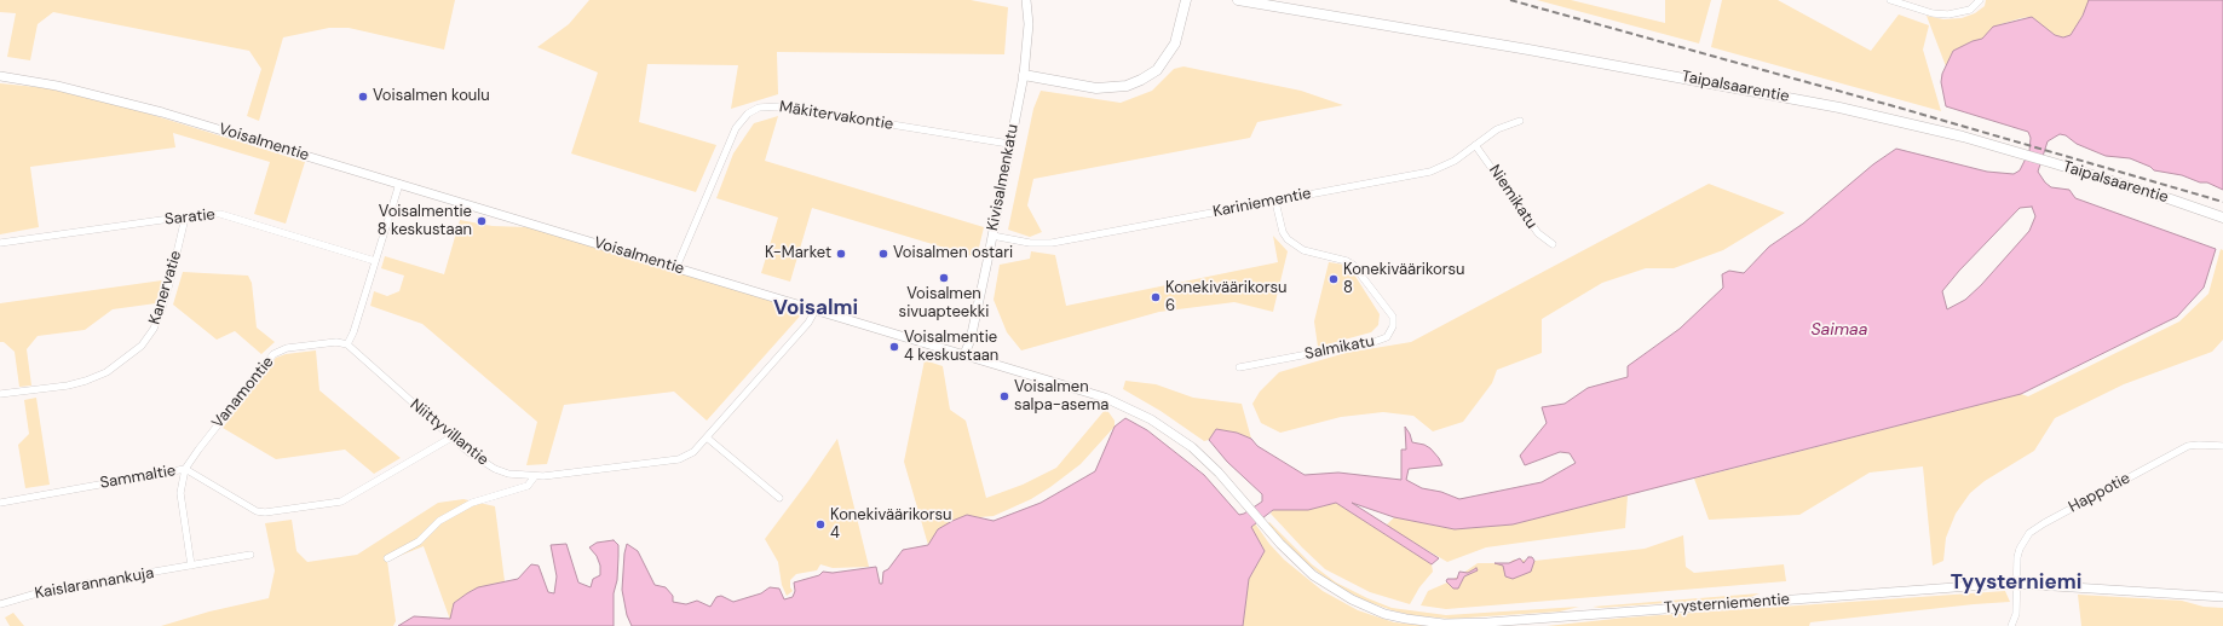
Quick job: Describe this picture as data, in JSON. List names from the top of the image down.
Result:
{
  "streets": {
    "main road": ["Taipalsaarentie"],
    "street": [
      "Mäkitervakontie",
      "Voisalmentie",
      "Kivisalmenkatu",
      "Niemikatu",
      "Kariniementie",
      "Saratie",
      "Kanervatie",
      "Salmikatu",
      "Vanamontie",
      "Niittyvillantie",
      "Sammaltie",
      "Happotie",
      "Kaislarannankuja",
      "Tyysterniementie"
    ]
  },
  "crossings": [
    ["Mäkitervakontie", "Voisalmentie"],
    ["Mäkitervakontie", "Kivisalmenkatu"],
    ["Voisalmentie", "Kivisalmenkatu"],
    ["Voisalmentie", "Niittyvillantie"],
    ["Voisalmentie", "Tyysterniementie"],
    ["Kivisalmenkatu", "Kariniementie"],
    ["Niemikatu", "Kariniementie"],
    ["Kariniementie", "Salmikatu"],
    ["Saratie", "Kanervatie"],
    ["Vanamontie", "Niittyvillantie"],
    ["Vanamontie", "Sammaltie"],
    ["Niittyvillantie", "Sammaltie"],
    ["Happotie", "Tyysterniementie"]
  ],
  "districts": ["Voisalmi", "Tyysterniemi"],
  "water": ["Saimaa"],
  "places": [
    "Voisalmen koulu",
    "Voisalmentie 8 keskustaan",
    "K-Market",
    "Voisalmen ostari",
    "Voisalmen sivuapteekki",
    "Konekiväärikorsu 8",
    "Konekiväärikorsu 6",
    "Voisalmentie 4 keskustaan",
    "Voisalmen salpa-asema",
    "Konekiväärikorsu 4"
  ]
}
